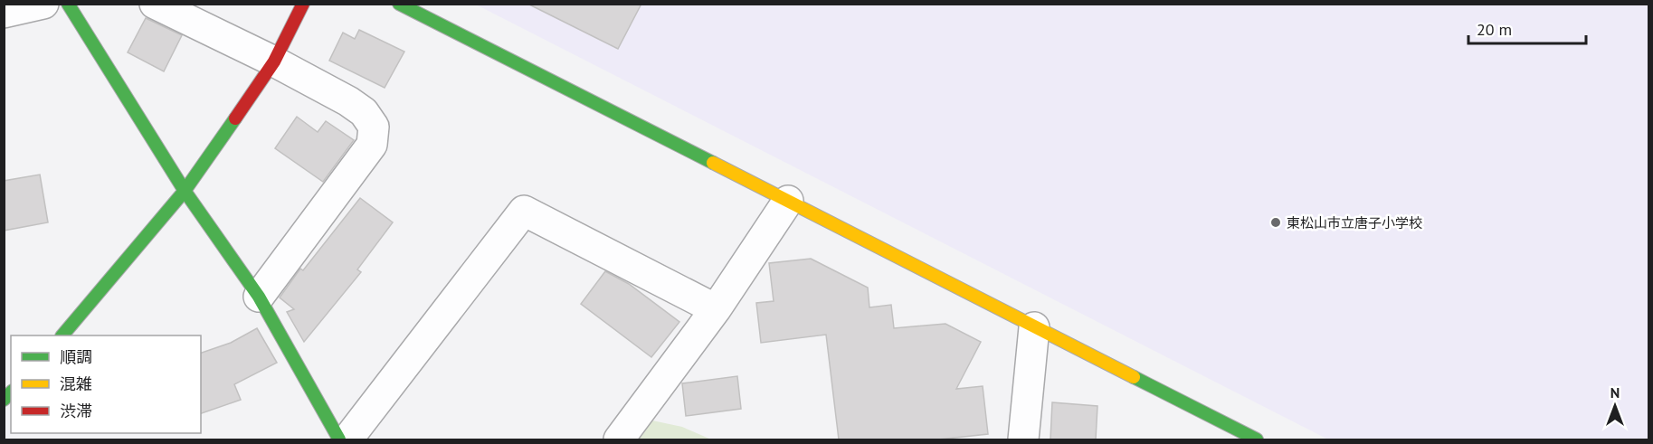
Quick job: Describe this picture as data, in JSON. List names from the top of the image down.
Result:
{
  "places": ["東松山市立唐子小学校"],
  "legend": ["順調", "混雑", "渋滞"],
  "scale_bar": "20 m",
  "north": "top"
}
